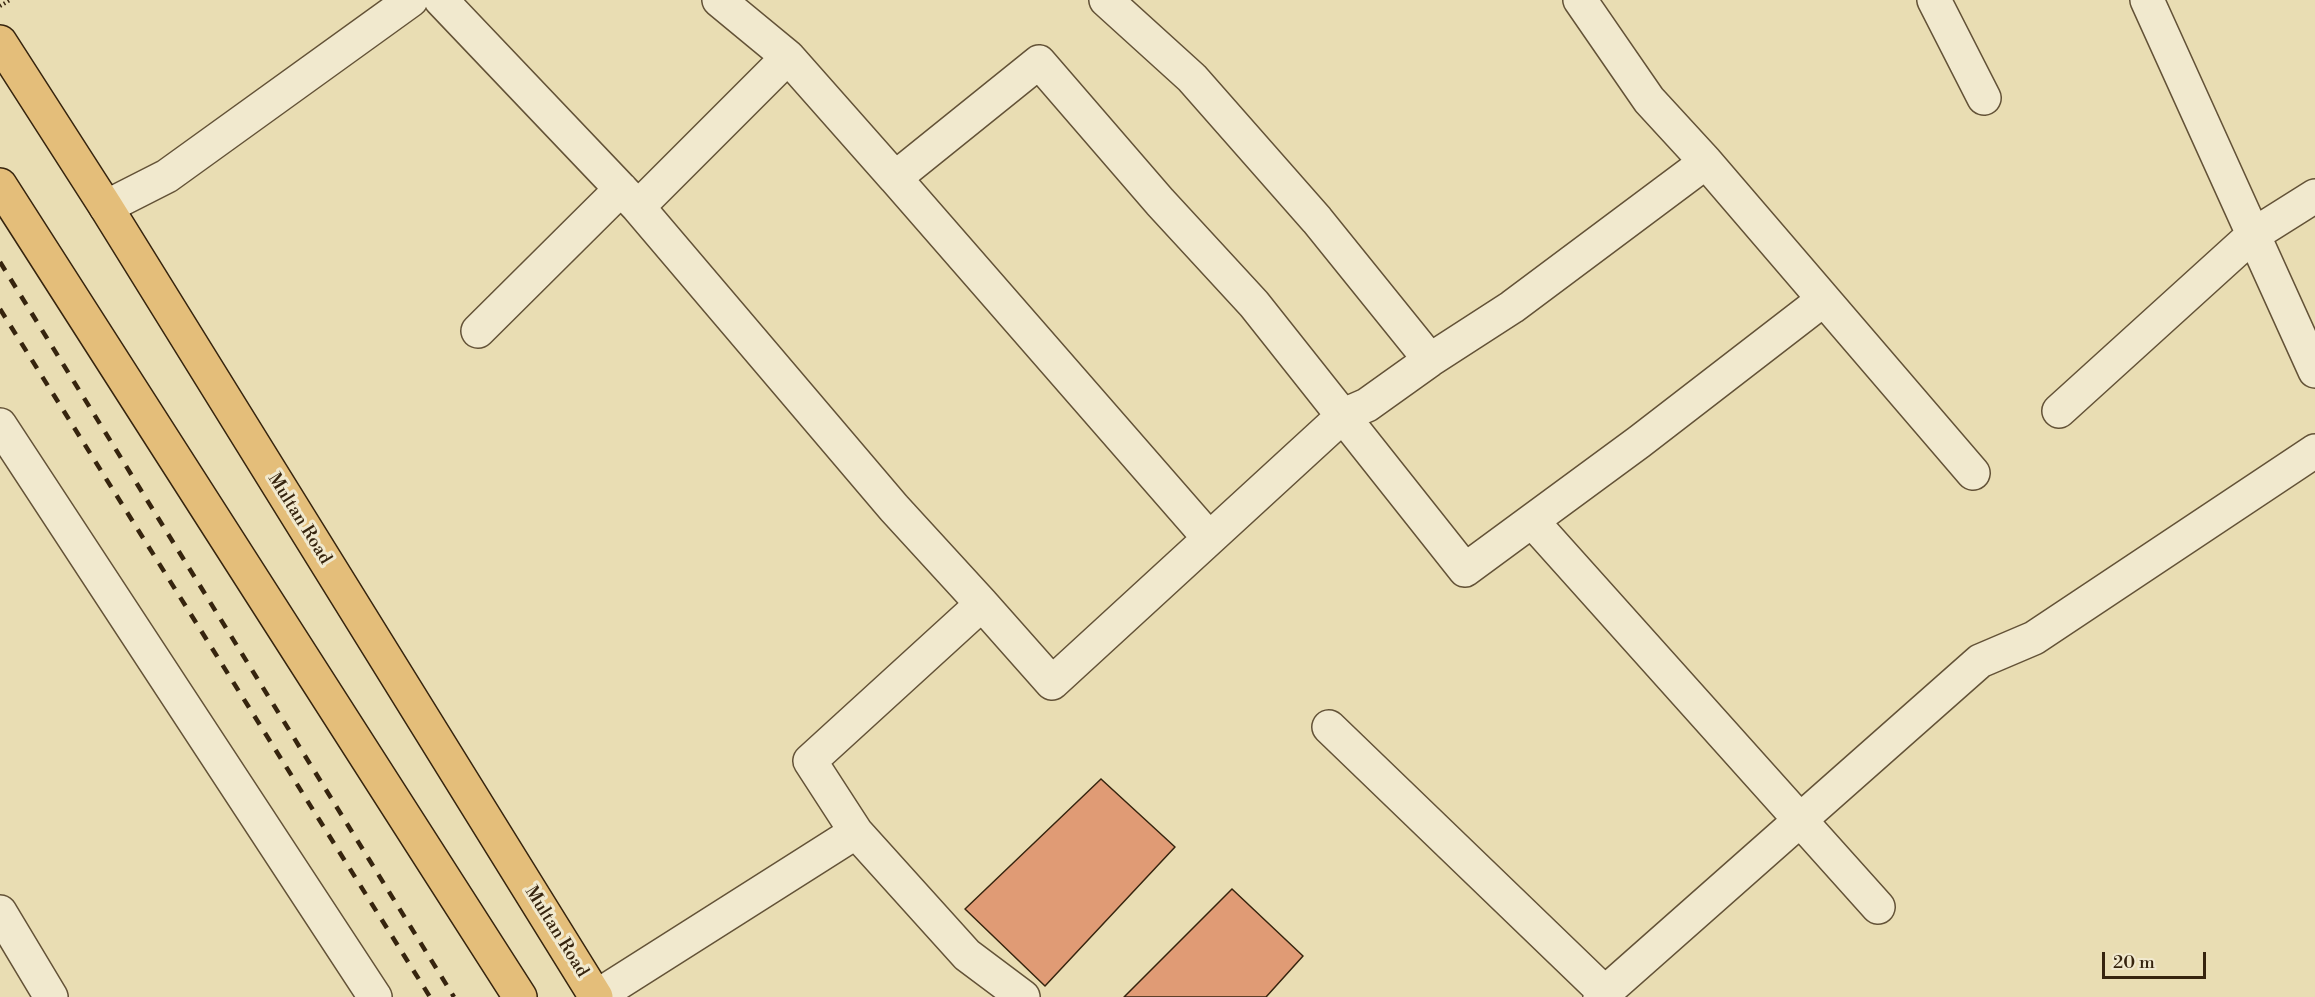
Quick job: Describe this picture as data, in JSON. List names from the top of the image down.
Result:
{
  "streets": {
    "main road": ["Multan Road"]
  },
  "scale_bar": "20 m"
}
